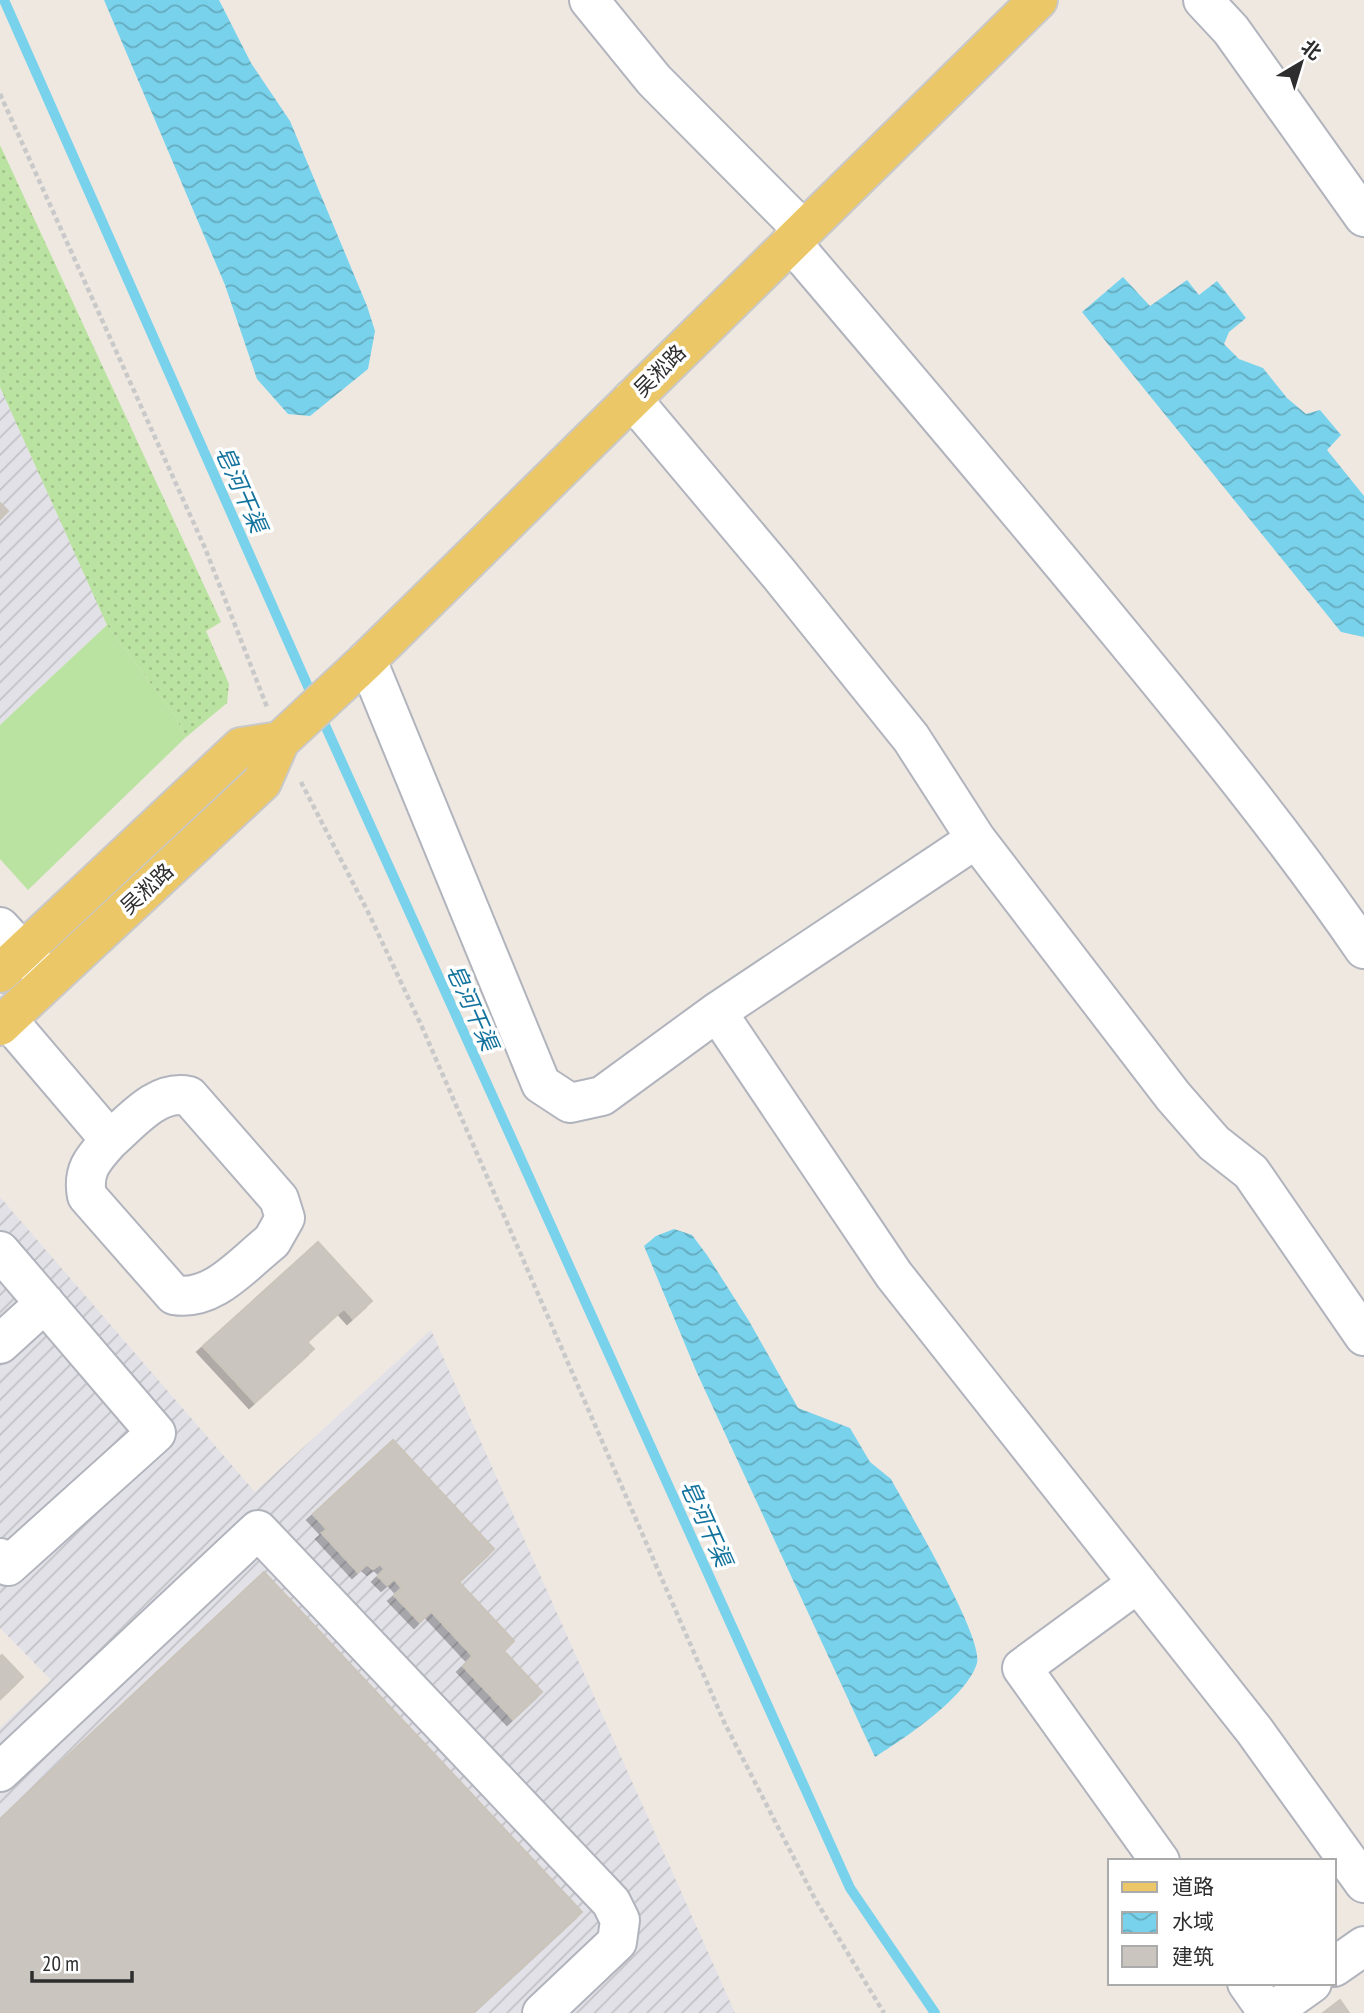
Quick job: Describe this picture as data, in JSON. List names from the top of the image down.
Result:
{
  "streets": {
    "main road": ["吴淞路"]
  },
  "water": ["皂河干渠"],
  "legend": ["道路", "水域", "建筑"],
  "scale_bar": "20 m",
  "north": "top right"
}
